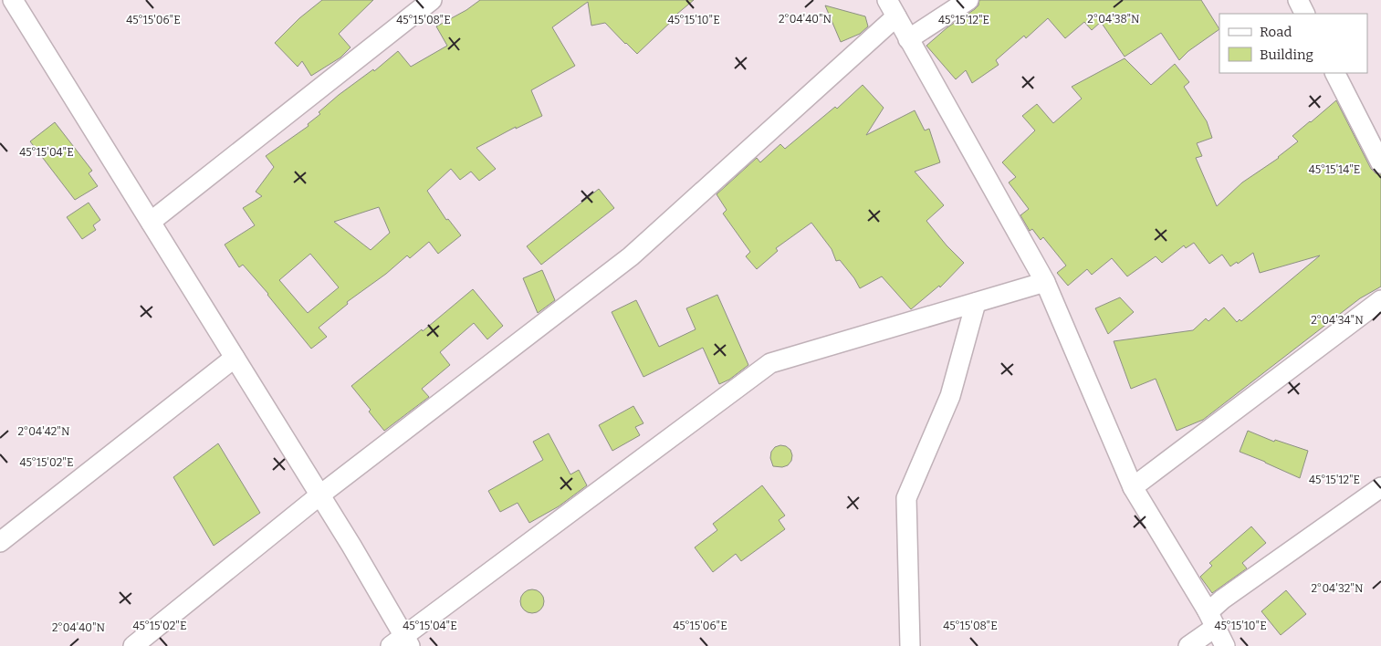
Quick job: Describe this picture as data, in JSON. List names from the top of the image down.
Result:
{
  "legend": ["Road", "Building"],
  "coordinates": [
    "2°04'40\"N",
    "2°04'38\"N",
    "45°15'06\"E",
    "45°15'08\"E",
    "45°15'10\"E",
    "45°15'12\"E",
    "45°15'04\"E",
    "45°15'14\"E",
    "2°04'34\"N",
    "2°04'42\"N",
    "45°15'02\"E",
    "2°04'32\"N"
  ]
}
